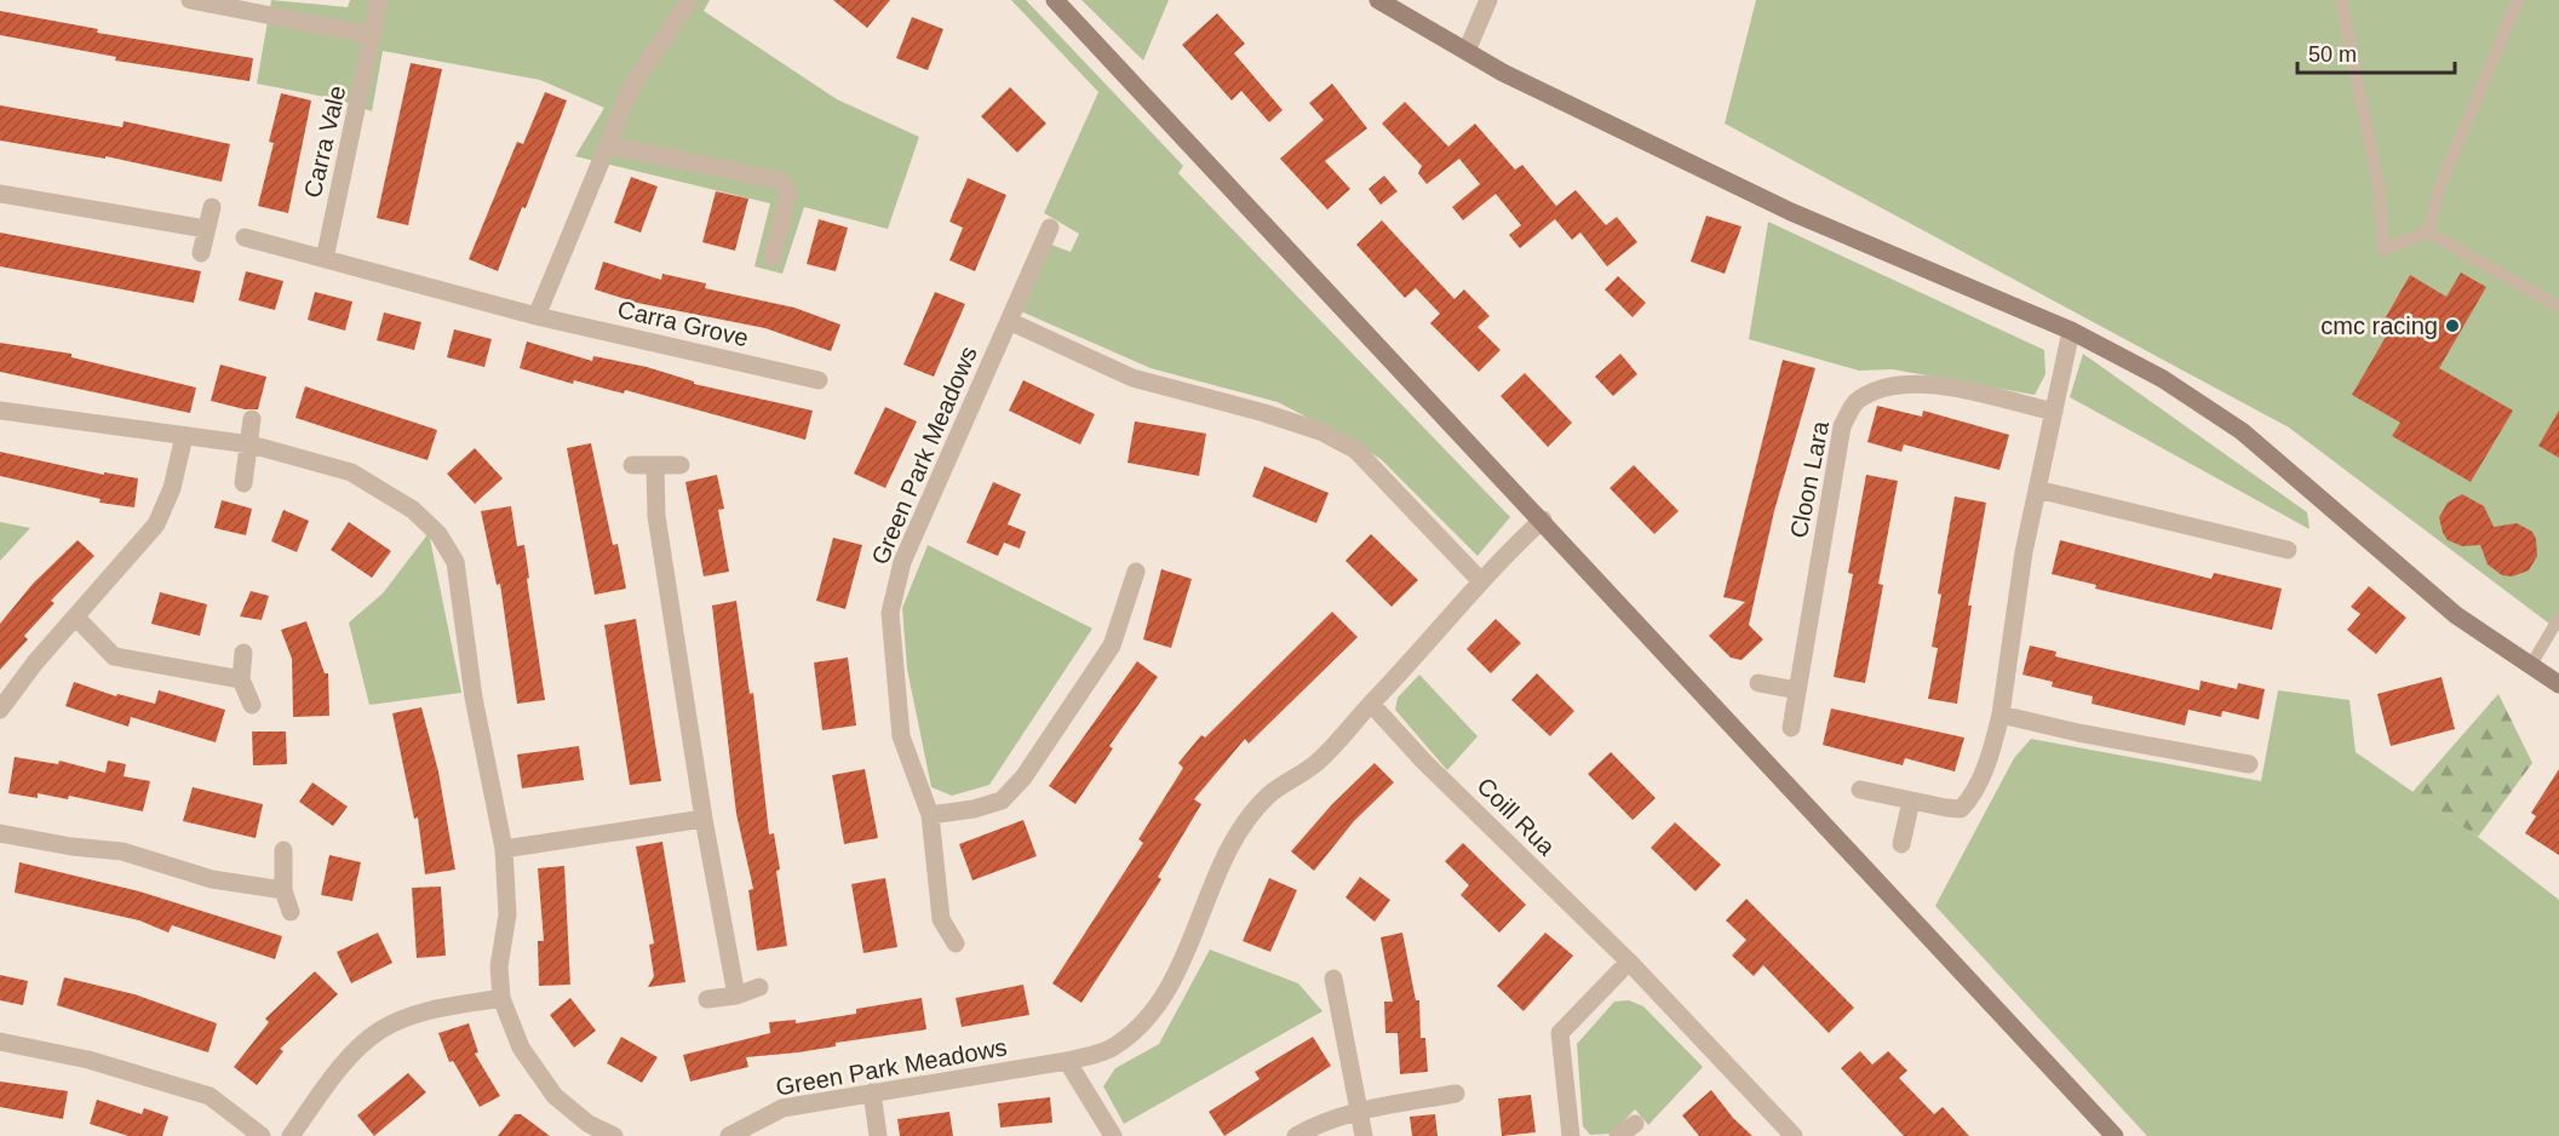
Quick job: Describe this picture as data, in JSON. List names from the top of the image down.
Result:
{
  "streets": {
    "street": [
      "Carra Vale",
      "Carra Grove",
      "Green Park Meadows",
      "Cloon Lara",
      "Coill Rua"
    ]
  },
  "crossings": [
    ["Green Park Meadows", "Coill Rua"]
  ],
  "places": ["cmc racing"],
  "scale_bar": "50 m"
}
